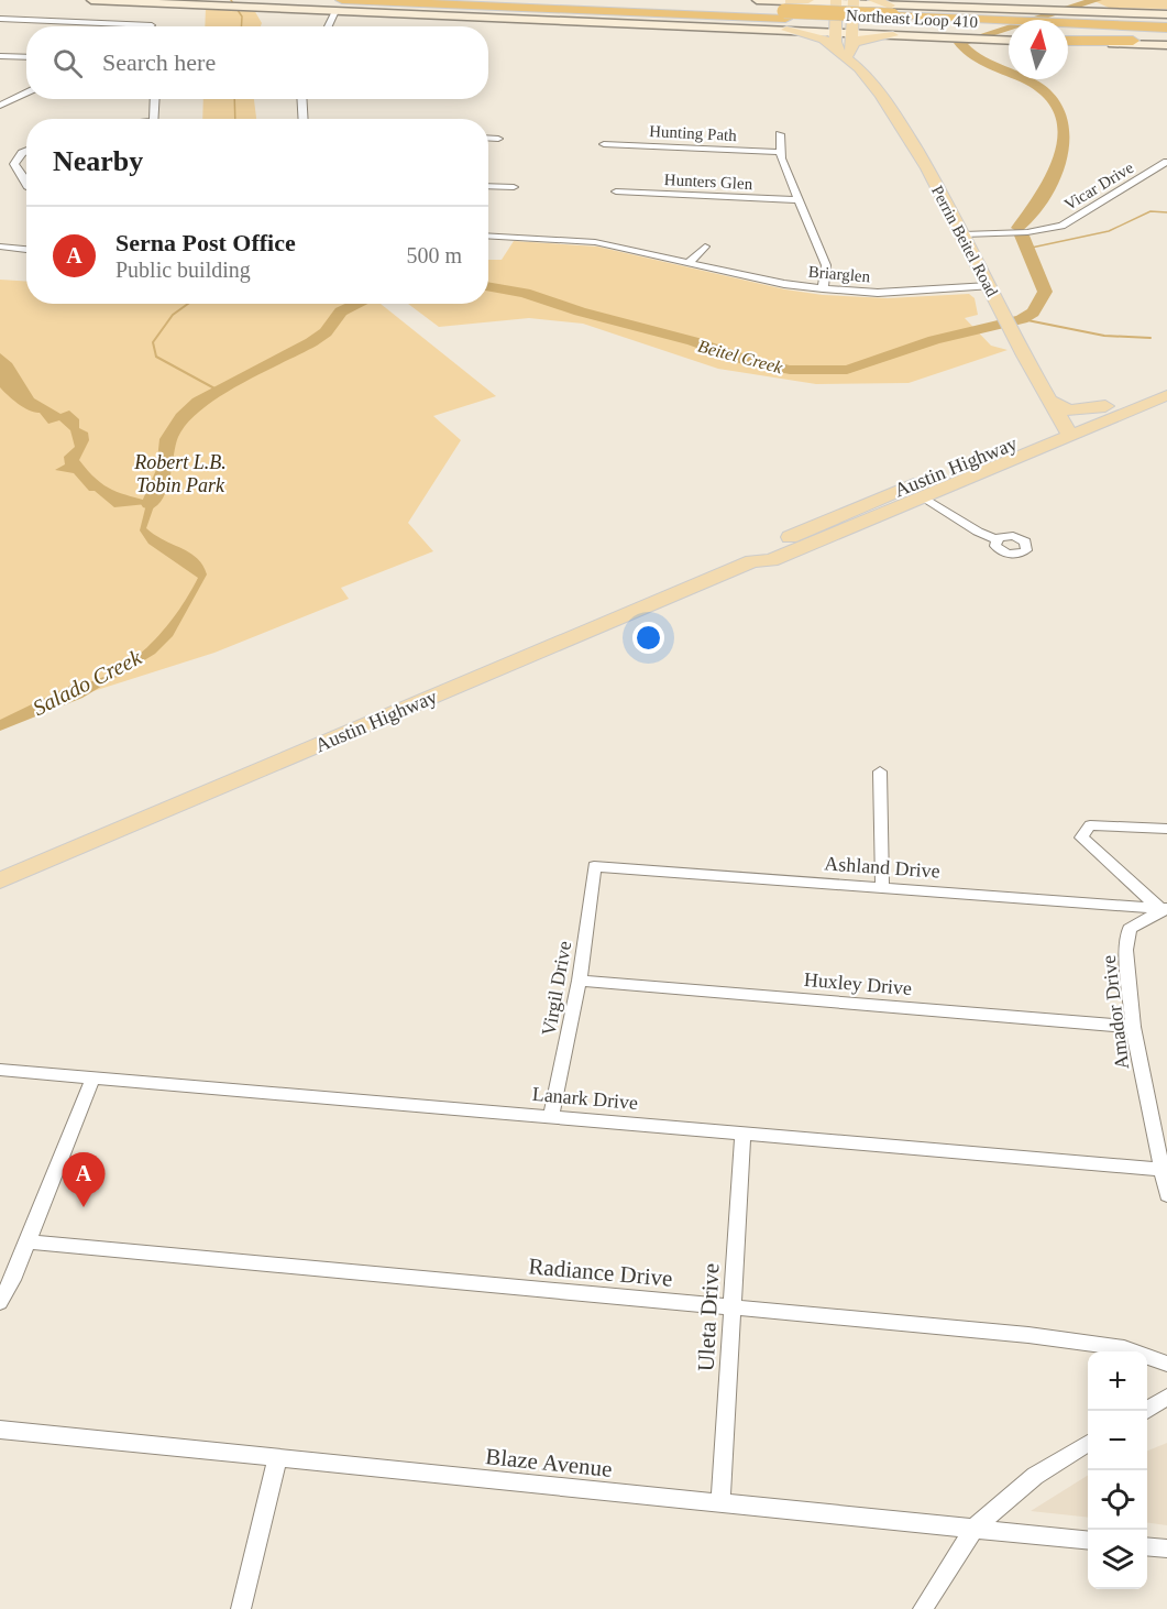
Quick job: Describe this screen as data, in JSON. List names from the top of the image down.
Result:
{
  "streets": {
    "main road": ["Northeast Loop 410", "Perrin Beitel Road", "Austin Highway"],
    "street": [
      "Hunting Path",
      "Hunters Glen",
      "Vicar Drive",
      "Briarglen",
      "Ashland Drive",
      "Huxley Drive",
      "Virgil Drive",
      "Amador Drive",
      "Lanark Drive",
      "Radiance Drive",
      "Uleta Drive",
      "Blaze Avenue"
    ]
  },
  "crossings": [
    ["Northeast Loop 410", "Perrin Beitel Road"],
    ["Vicar Drive", "Perrin Beitel Road"],
    ["Perrin Beitel Road", "Briarglen"],
    ["Perrin Beitel Road", "Austin Highway"],
    ["Ashland Drive", "Virgil Drive"],
    ["Ashland Drive", "Amador Drive"],
    ["Huxley Drive", "Virgil Drive"],
    ["Huxley Drive", "Amador Drive"],
    ["Virgil Drive", "Lanark Drive"],
    ["Amador Drive", "Lanark Drive"],
    ["Lanark Drive", "Uleta Drive"],
    ["Radiance Drive", "Uleta Drive"],
    ["Uleta Drive", "Blaze Avenue"]
  ],
  "water": ["Beitel Creek", "Salado Creek"],
  "parks": ["Robert L.B. Tobin Park"],
  "north": "top",
  "page": {
    "search": "Search here",
    "heading": "Nearby",
    "list": [
      {
        "mark": "A",
        "name": "Serna Post Office",
        "note": "Public building",
        "value": "500 m"
      }
    ],
    "pins": "A",
    "map_buttons": ["+", "−"]
  }
}
